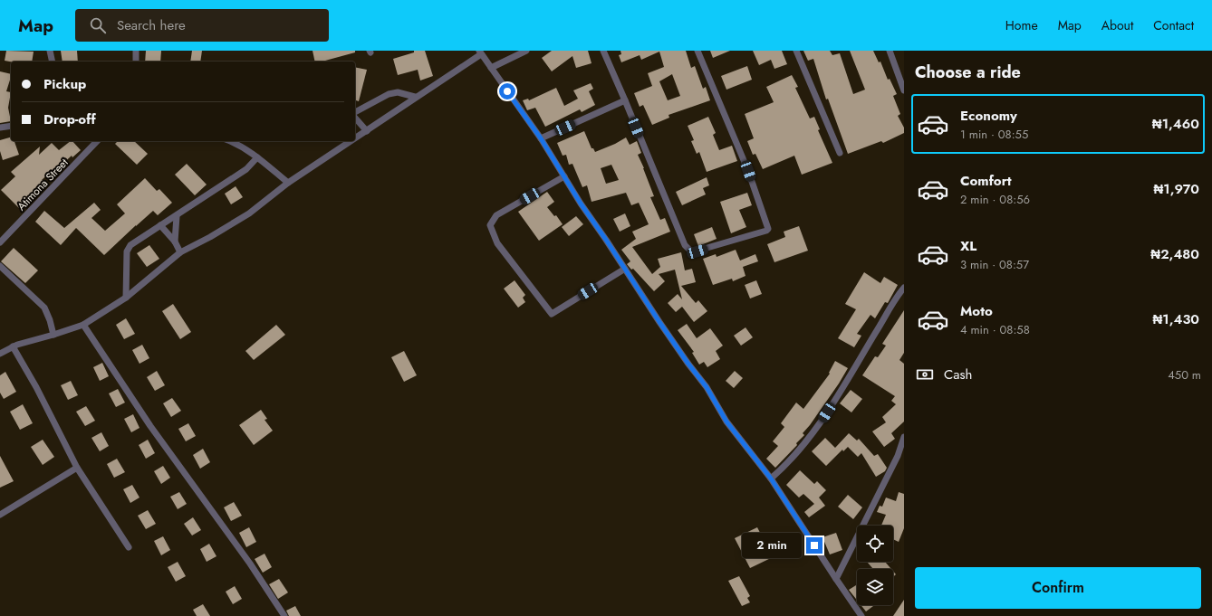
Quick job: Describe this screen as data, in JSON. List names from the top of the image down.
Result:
{
  "streets": {
    "street": ["Atimona Street"]
  },
  "page": {
    "header": "Map",
    "search": "Search here",
    "nav": [
      "Home",
      "Map",
      "About",
      "Contact"
    ],
    "heading": "Choose a ride",
    "banner": ["Pickup", "Drop-off"],
    "list": [
      {
        "name": "Economy",
        "note": "1 min · 08:55",
        "value": "₦1,460"
      },
      {
        "name": "Comfort",
        "note": "2 min · 08:56",
        "value": "₦1,970"
      },
      {
        "name": "XL",
        "note": "3 min · 08:57",
        "value": "₦2,480"
      },
      {
        "name": "Moto",
        "note": "4 min · 08:58",
        "value": "₦1,430"
      }
    ],
    "pay": ["Cash", "450 m"],
    "bubble": "2 min",
    "buttons": "Confirm"
  }
}
